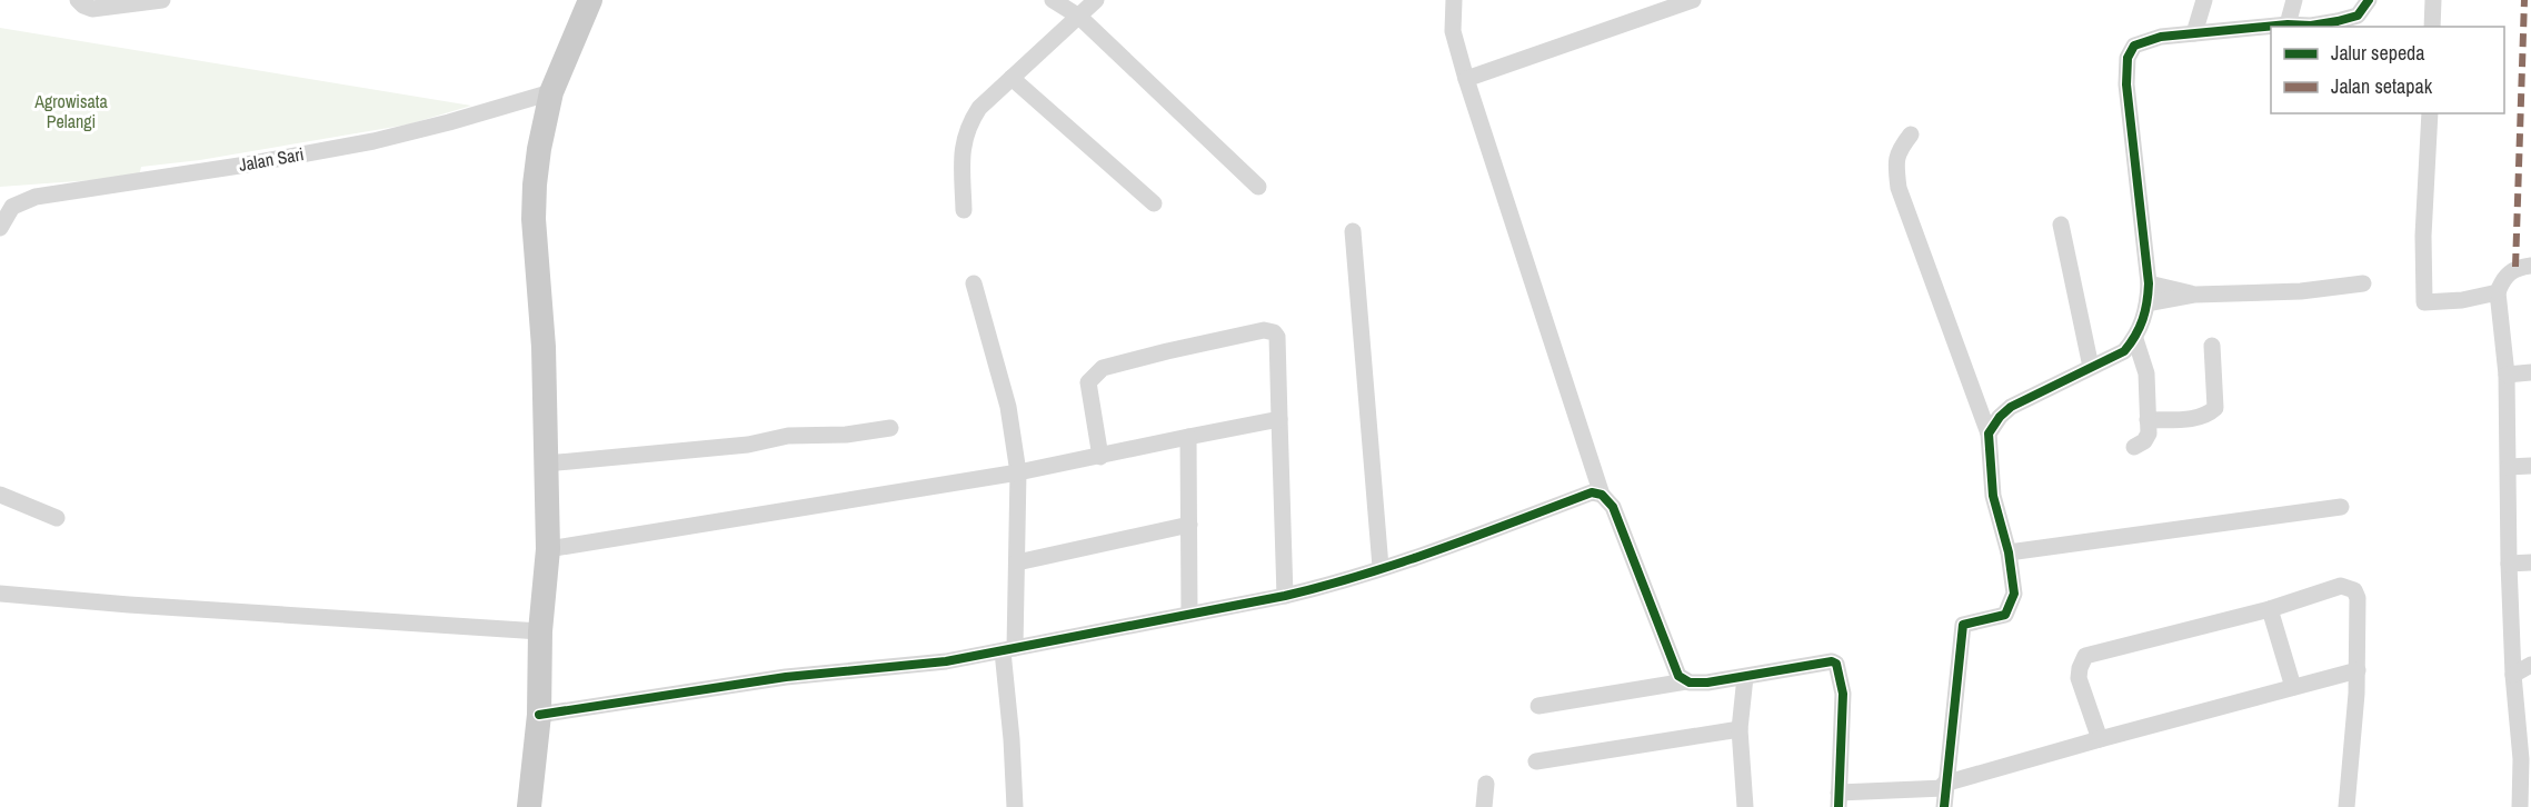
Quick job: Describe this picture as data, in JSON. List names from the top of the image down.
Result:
{
  "streets": {
    "street": ["Jalan Sari"]
  },
  "parks": ["Agrowisata Pelangi"],
  "legend": ["Jalur sepeda", "Jalan setapak"]
}
